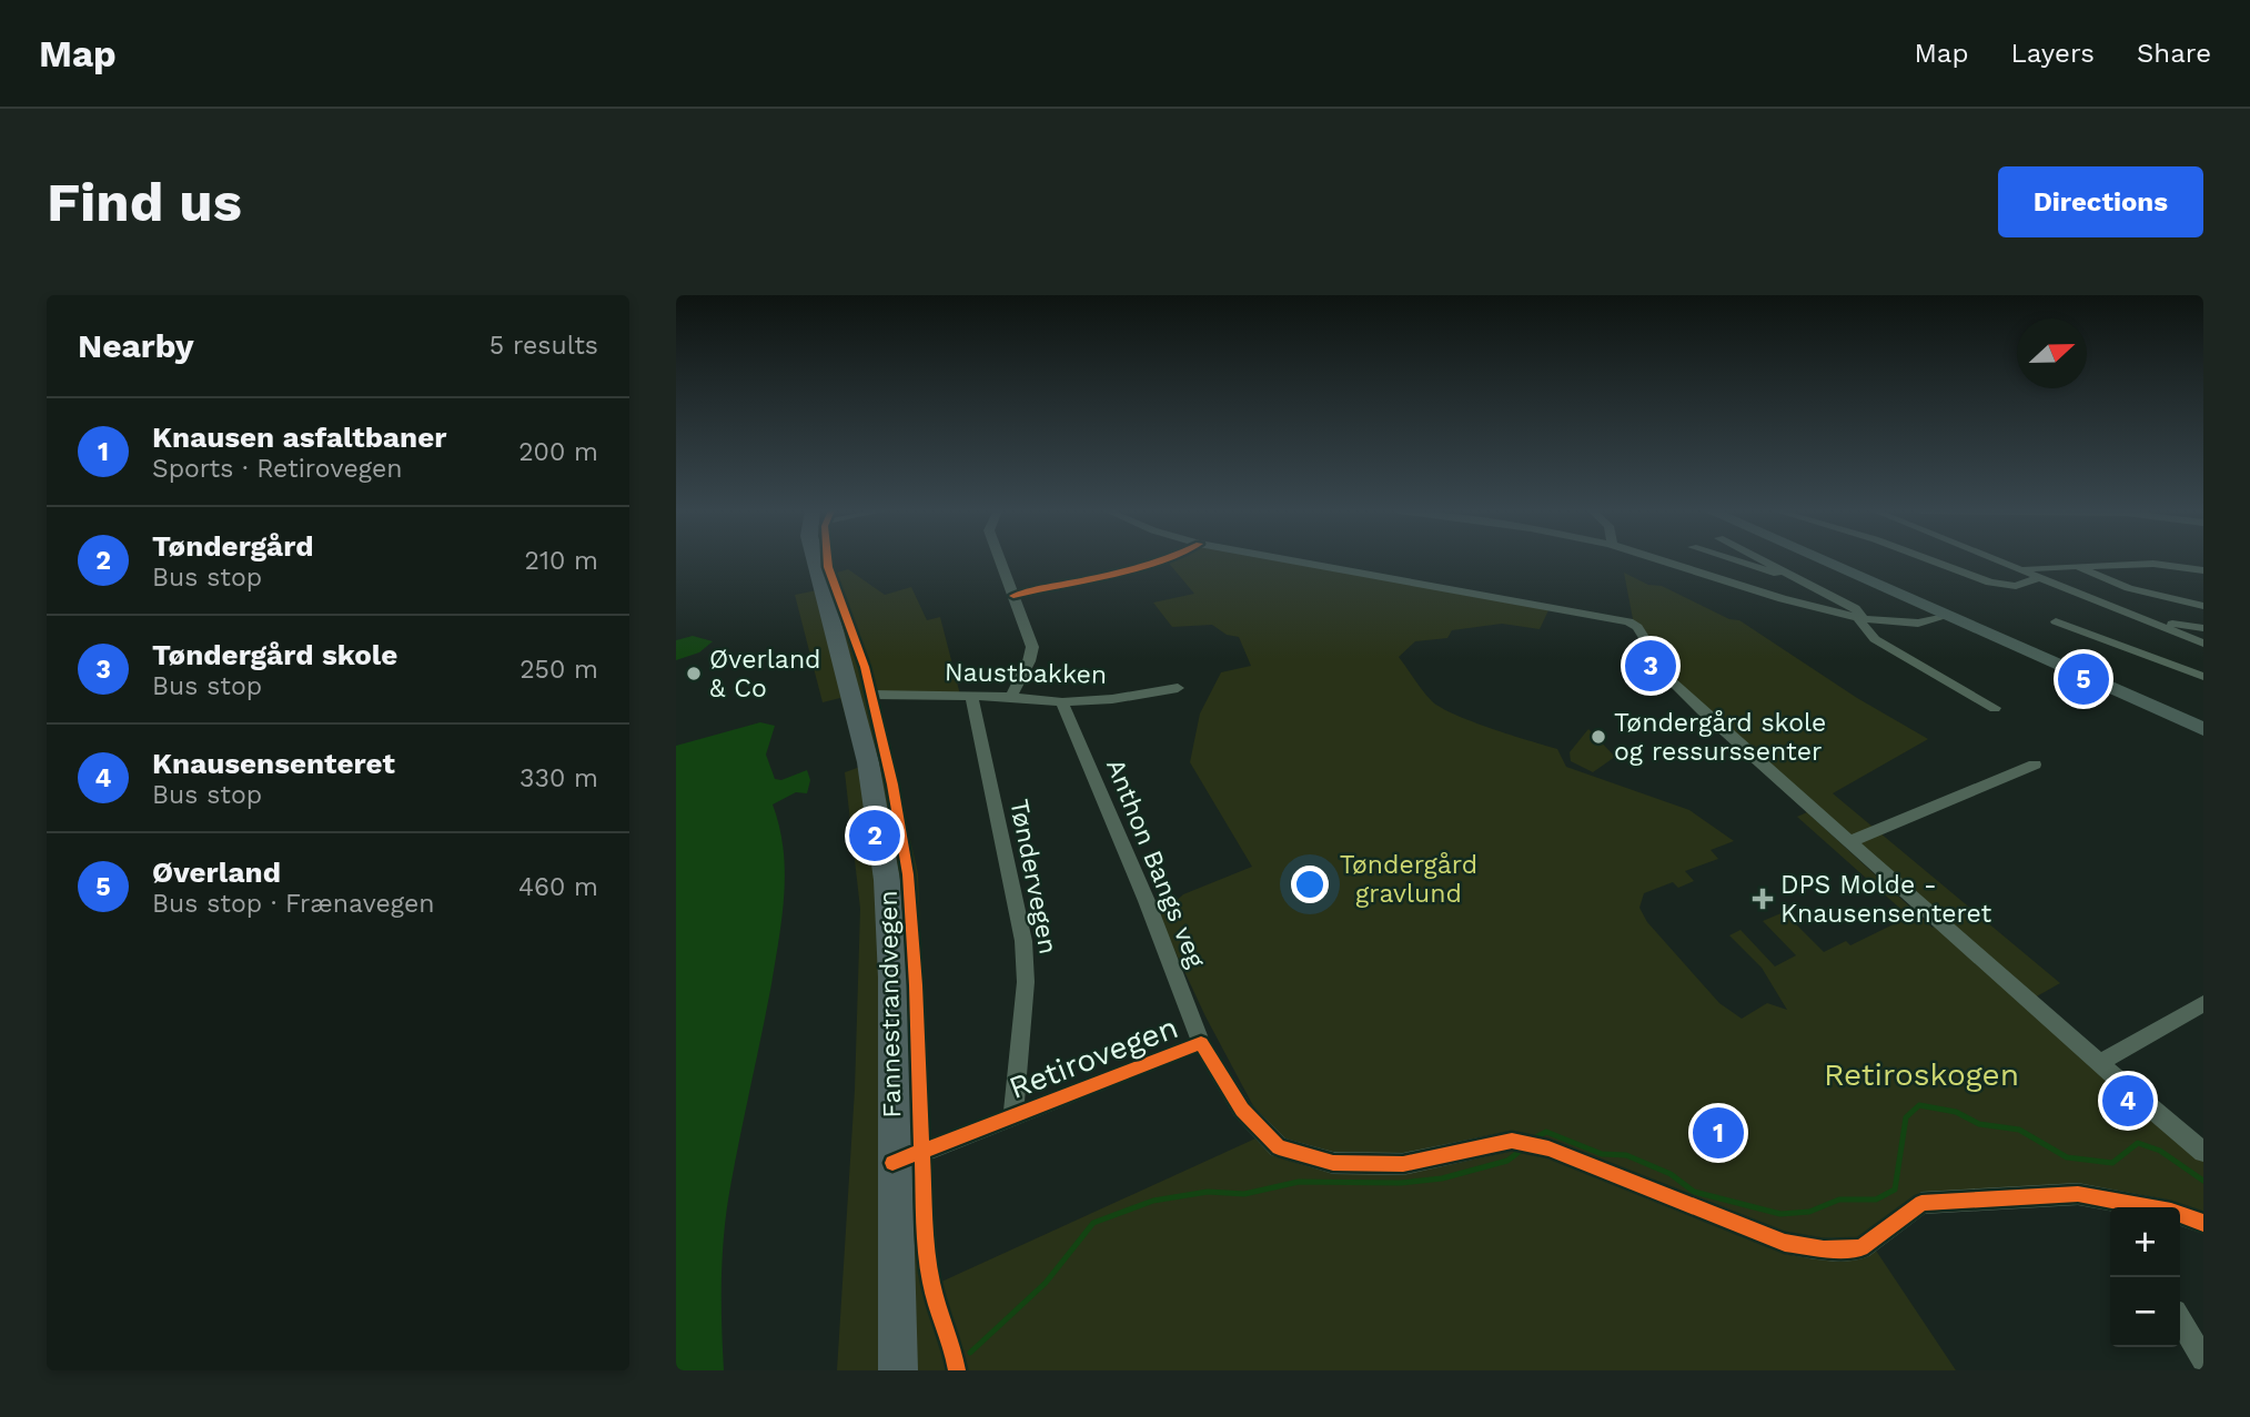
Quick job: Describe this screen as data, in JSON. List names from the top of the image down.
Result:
{
  "streets": {
    "highway": ["Fannestrandvegen"],
    "street": [
      "Naustbakken",
      "Anthon Bangs veg",
      "Tøndervegen",
      "Retirovegen"
    ]
  },
  "crossings": [
    ["Naustbakken", "Anthon Bangs veg"],
    ["Naustbakken", "Tøndervegen"],
    ["Anthon Bangs veg", "Retirovegen"],
    ["Tøndervegen", "Retirovegen"],
    ["Fannestrandvegen", "Retirovegen"]
  ],
  "parks": ["Tøndergård gravlund", "Retiroskogen"],
  "places": {
    "other": ["Øverland & Co", "Tøndergård skole og ressurssenter"],
    "health": ["DPS Molde - Knausensenteret"]
  },
  "north": "right",
  "page": {
    "header": "Map",
    "nav": ["Map", "Layers", "Share"],
    "buttons": "Directions",
    "title": "Find us",
    "heading": ["Nearby", "5 results"],
    "list": [
      {
        "mark": "1",
        "name": "Knausen asfaltbaner",
        "note": "Sports · Retirovegen",
        "value": "200 m"
      },
      {
        "mark": "2",
        "name": "Tøndergård",
        "note": "Bus stop",
        "value": "210 m"
      },
      {
        "mark": "3",
        "name": "Tøndergård skole",
        "note": "Bus stop",
        "value": "250 m"
      },
      {
        "mark": "4",
        "name": "Knausensenteret",
        "note": "Bus stop",
        "value": "330 m"
      },
      {
        "mark": "5",
        "name": "Øverland",
        "note": "Bus stop · Frænavegen",
        "value": "460 m"
      }
    ],
    "pins": [
      "3",
      "5",
      "2",
      "4",
      "1"
    ],
    "map_buttons": ["+", "−"]
  }
}
